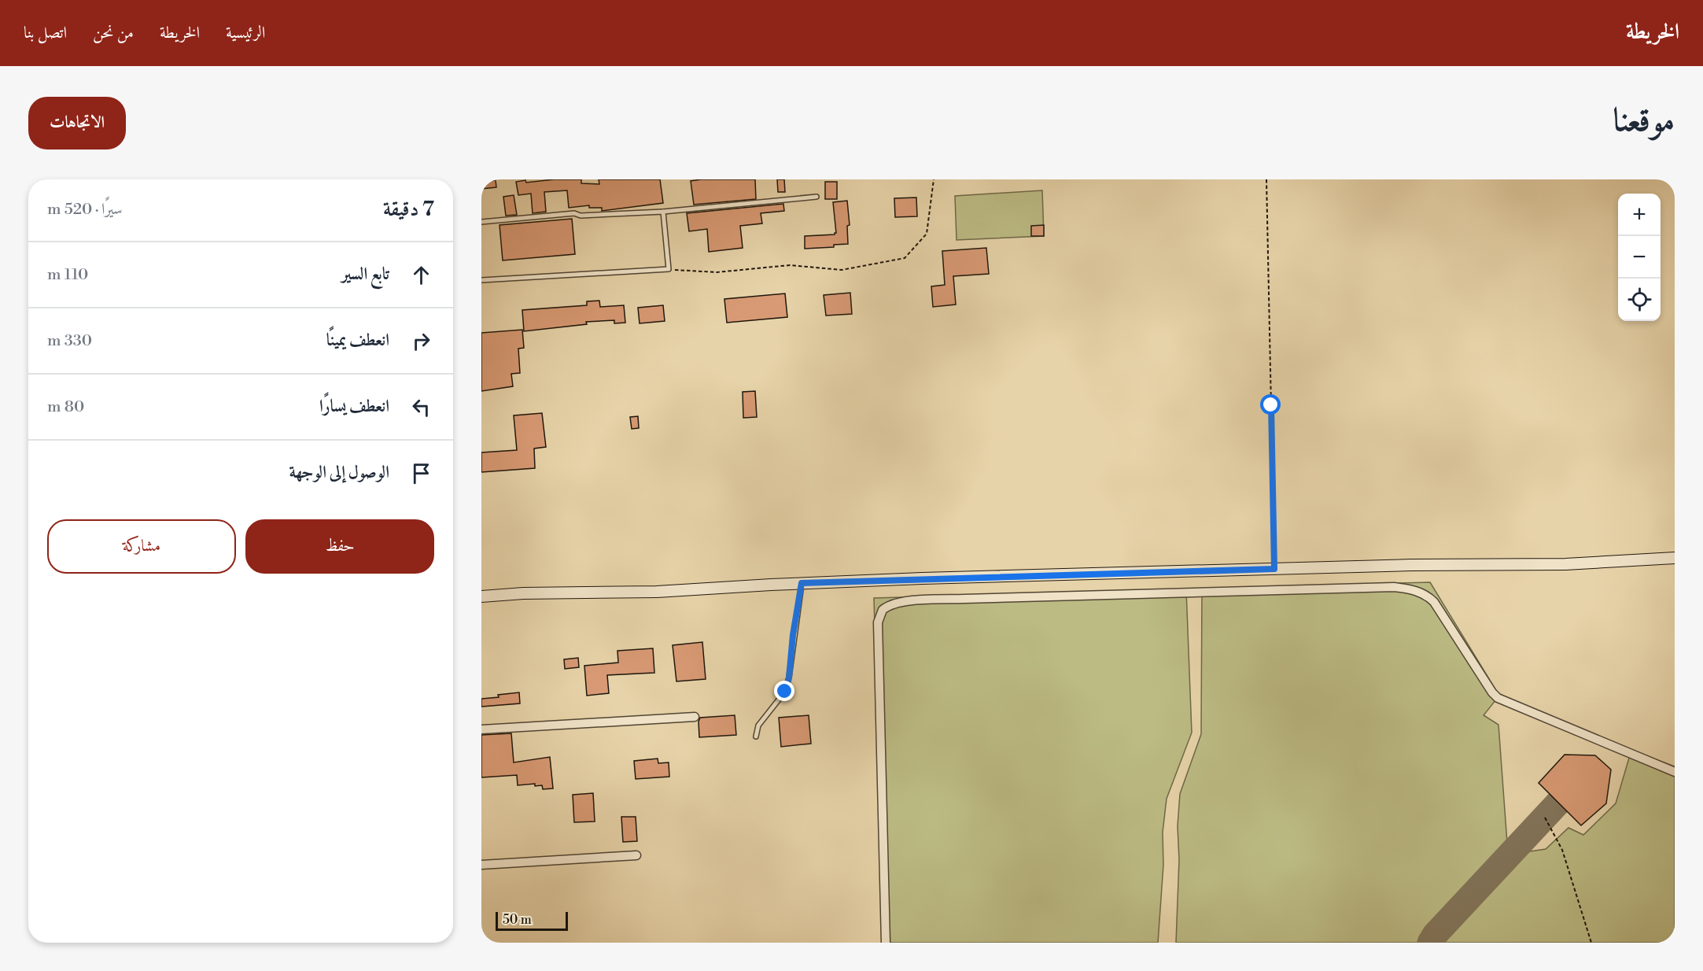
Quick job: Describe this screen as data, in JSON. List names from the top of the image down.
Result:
{
  "scale_bar": "50 m",
  "page": {
    "header": "الخريطة",
    "nav": [
      "الرئيسية",
      "الخريطة",
      "من نحن",
      "اتصل بنا"
    ],
    "title": "موقعنا",
    "buttons": [
      "الاتجاهات",
      ["حفظ", "مشاركة"]
    ],
    "heading": ["7 دقيقة", "سيرًا · 520 m"],
    "map_buttons": ["+", "−"],
    "list": [
      ["تابع السير", "110 m"],
      ["انعطف يمينًا", "330 m"],
      ["انعطف يسارًا", "80 m"],
      "الوصول إلى الوجهة"
    ],
    "scale": "50 m"
  }
}
